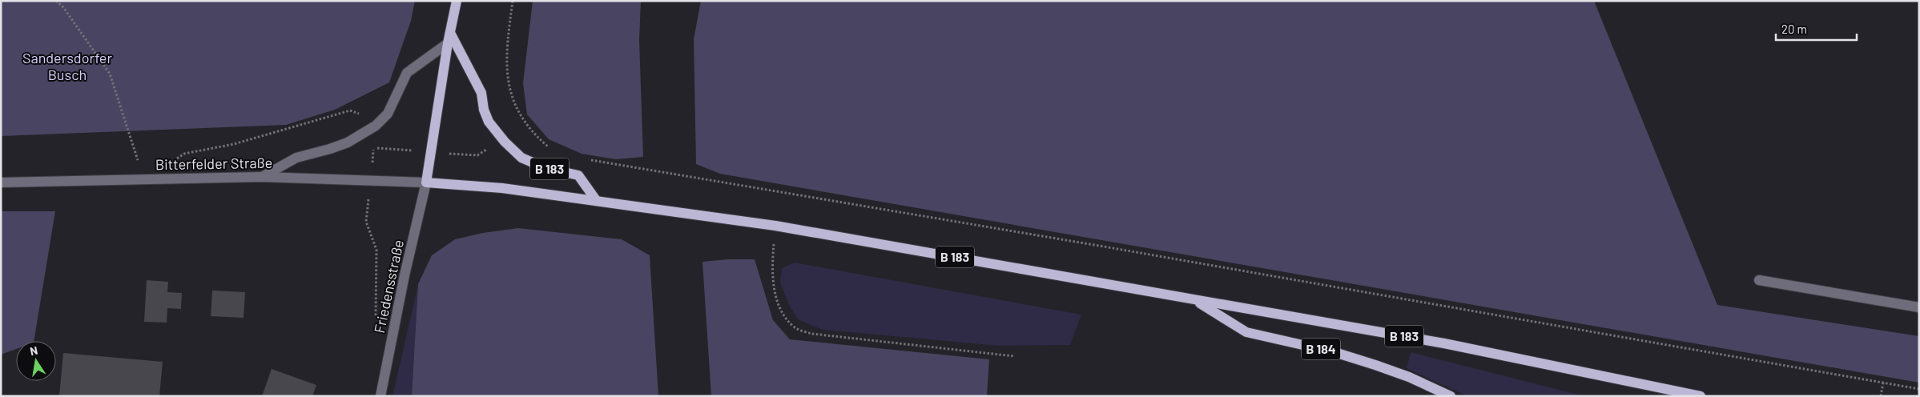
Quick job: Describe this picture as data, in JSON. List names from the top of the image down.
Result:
{
  "streets": {
    "main road": ["B 183", "B 184"],
    "street": ["Bitterfelder Straße", "Friedensstraße"]
  },
  "crossings": [
    ["Bitterfelder Straße", "B 183"],
    ["Bitterfelder Straße", "Friedensstraße"],
    ["B 183", "Friedensstraße"],
    ["B 183", "B 184"]
  ],
  "parks": ["Sandersdorfer Busch"],
  "scale_bar": "20 m",
  "north": "top"
}
